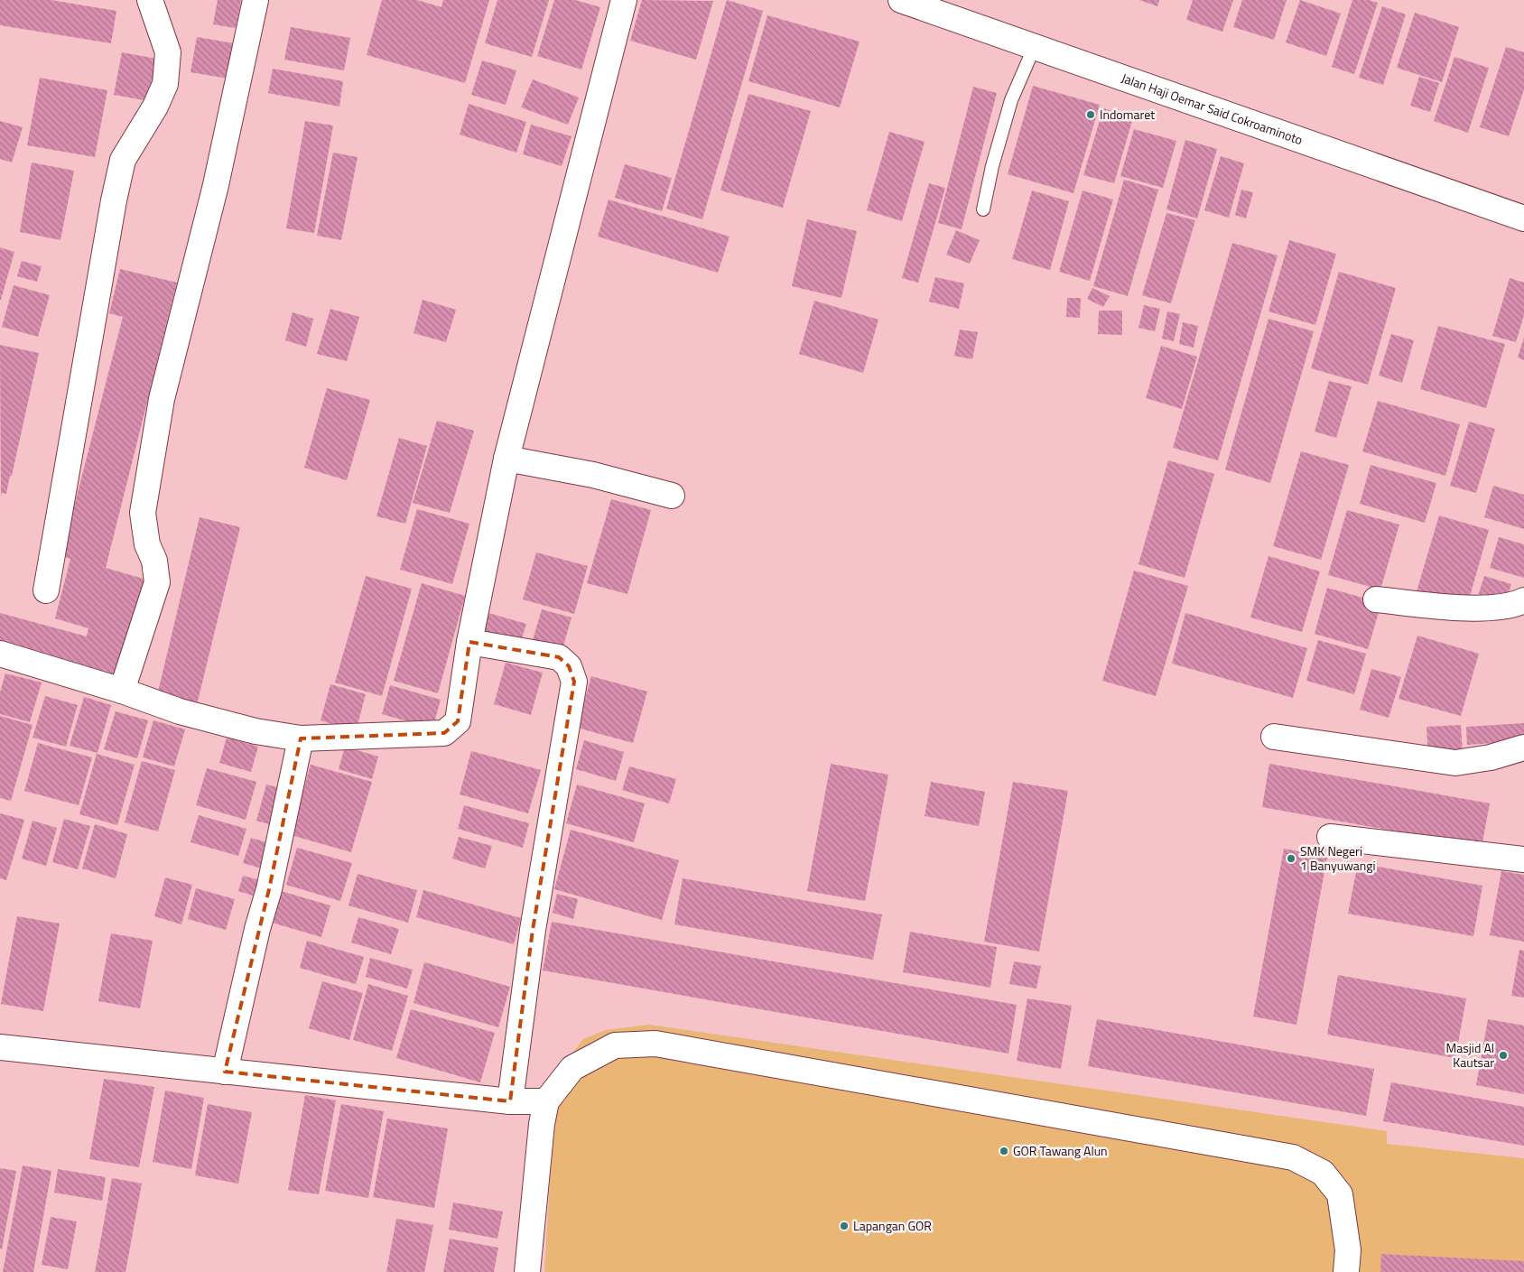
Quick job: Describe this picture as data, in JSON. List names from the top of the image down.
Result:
{
  "streets": {
    "street": ["Jalan Haji Oemar Said Cokroaminoto"]
  },
  "places": [
    "Indomaret",
    "SMK Negeri 1 Banyuwangi",
    "Masjid Al Kautsar",
    "GOR Tawang Alun",
    "Lapangan GOR"
  ]
}
